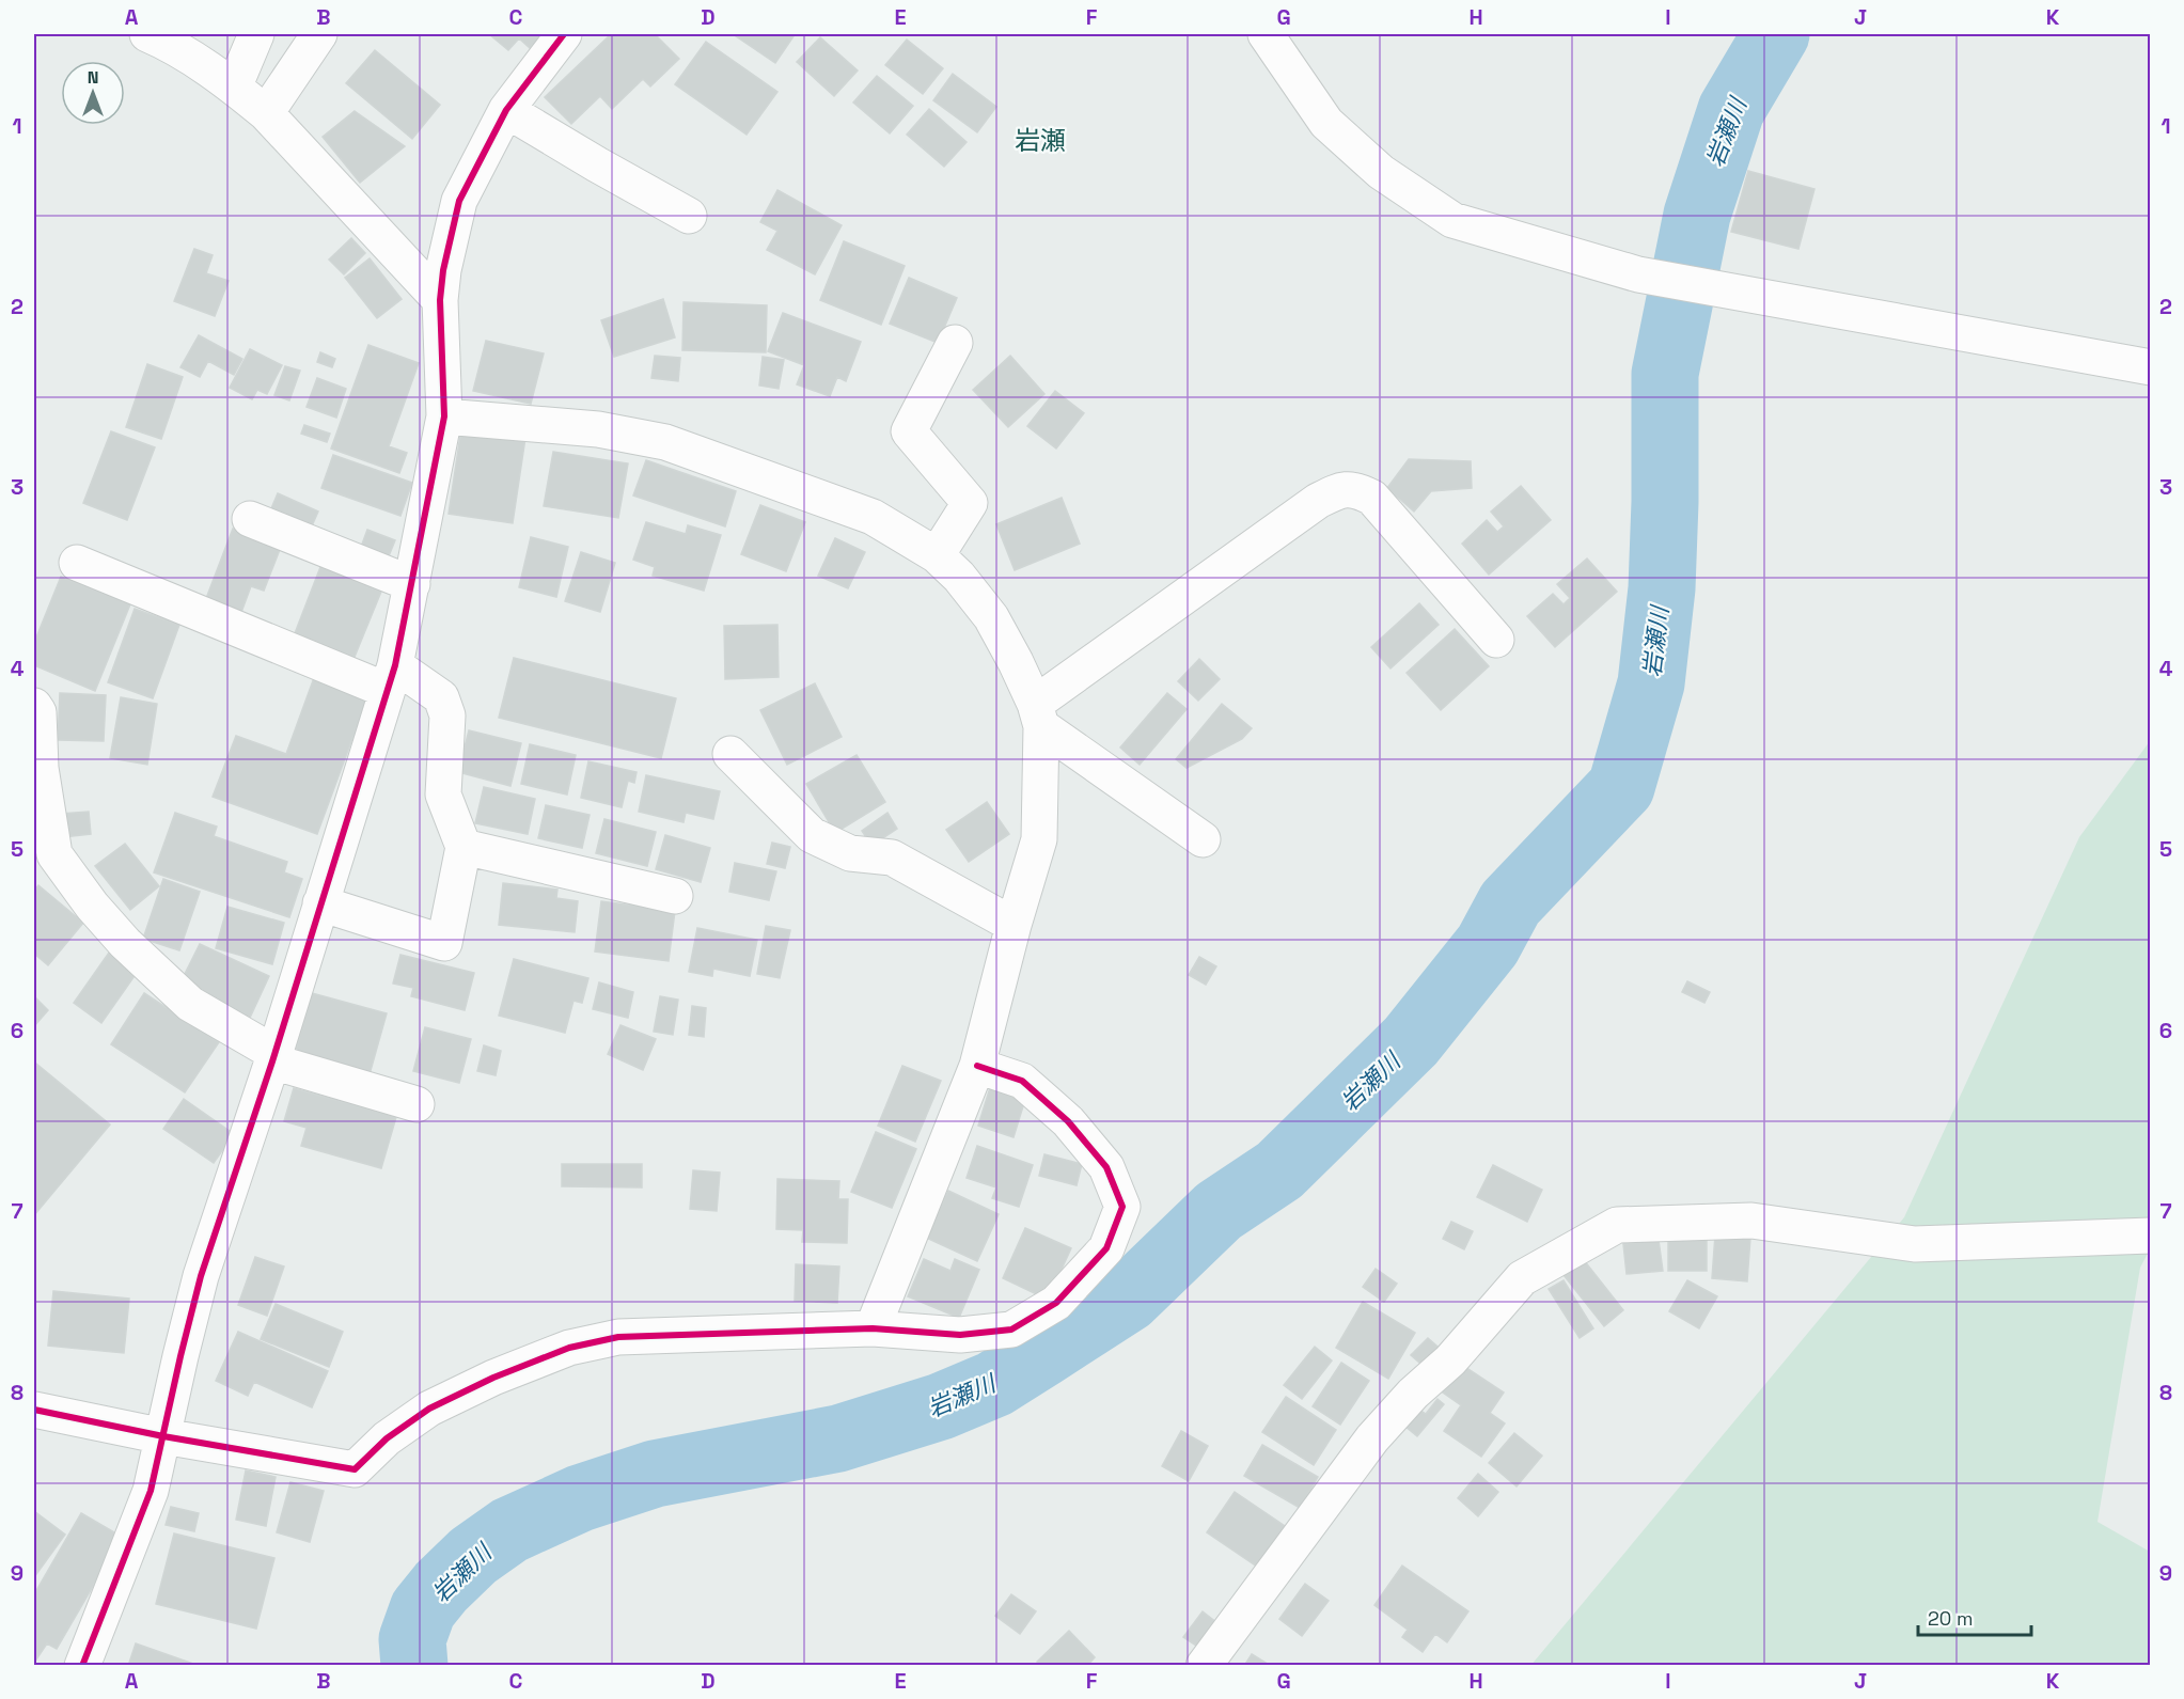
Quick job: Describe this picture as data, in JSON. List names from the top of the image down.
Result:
{
  "districts": ["岩瀬"],
  "water": ["岩瀬川"],
  "scale_bar": "20 m",
  "north": "top",
  "grid": {
    "columns": [
      "A",
      "B",
      "C",
      "D",
      "E",
      "F",
      "G",
      "H",
      "I",
      "J",
      "K"
    ],
    "rows": [
      "1",
      "2",
      "3",
      "4",
      "5",
      "6",
      "7",
      "8",
      "9"
    ]
  }
}
